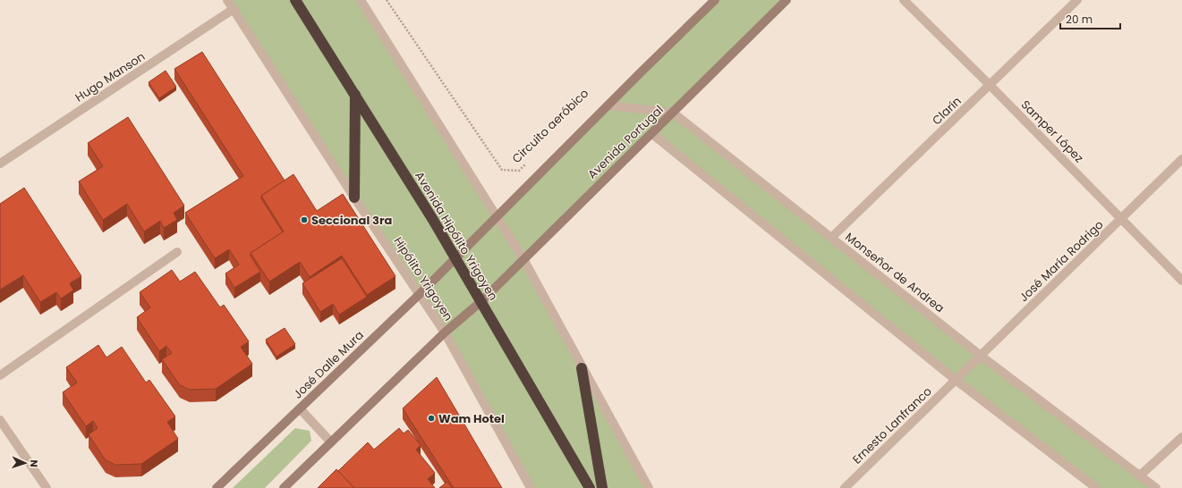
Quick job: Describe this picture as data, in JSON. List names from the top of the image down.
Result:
{
  "streets": {
    "highway": ["Avenida Hipólito Yrigoyen"],
    "main road": ["Avenida Portugal", "José Dalle Mura"],
    "street": [
      "Hugo Manson",
      "Clarín",
      "Samper López",
      "José María Rodrigo",
      "Monseñor de Andrea",
      "Hipólito Yrigoyen",
      "Ernesto Lanfranco"
    ],
    "path": ["Circuito aeróbico"]
  },
  "crossings": [
    ["Hugo Manson", "Hipólito Yrigoyen"],
    ["Clarín", "Samper López"],
    ["Clarín", "Monseñor de Andrea"],
    ["Samper López", "José María Rodrigo"],
    ["Avenida Portugal", "Avenida Hipólito Yrigoyen"],
    ["Avenida Portugal", "Monseñor de Andrea"],
    ["Avenida Hipólito Yrigoyen", "José Dalle Mura"],
    ["José María Rodrigo", "Monseñor de Andrea"],
    ["José María Rodrigo", "Ernesto Lanfranco"],
    ["Hipólito Yrigoyen", "José Dalle Mura"]
  ],
  "places": ["Seccional 3ra", "Wam Hotel"],
  "scale_bar": "20 m",
  "north": "right"
}
